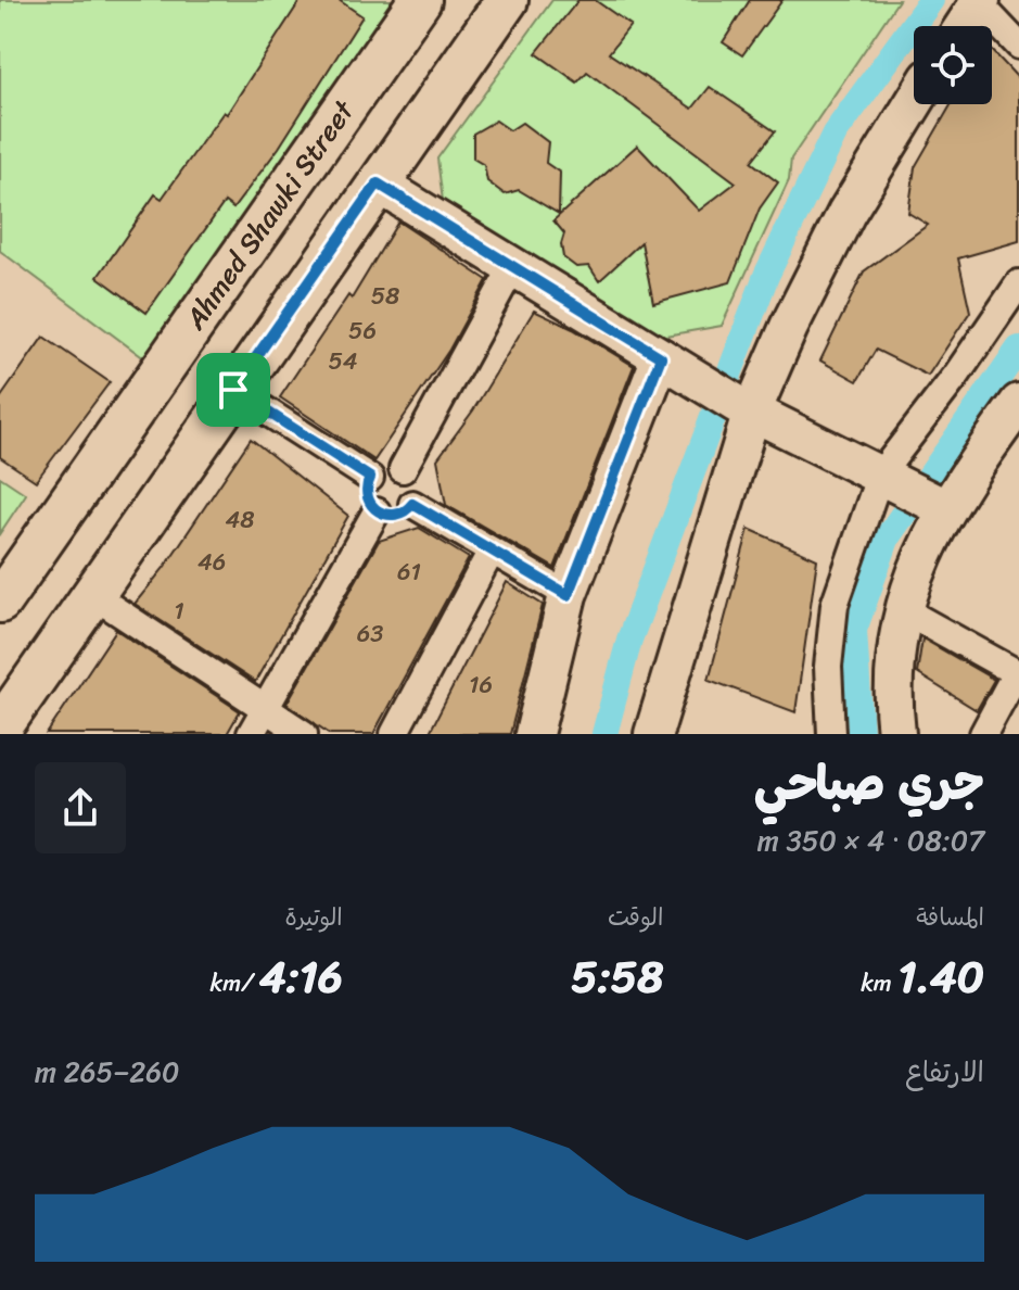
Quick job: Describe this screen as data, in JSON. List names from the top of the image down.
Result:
{
  "streets": {
    "main road": ["Ahmed Shawki Street"]
  },
  "house_numbers": [
    "58",
    "56",
    "54",
    "48",
    "46",
    "61",
    "1",
    "63",
    "16"
  ],
  "page": {
    "heading": ["جري صباحي", "08:07 · 4 × 350 m"],
    "stats": [
      ["المسافة", "1.40 km"],
      ["الوقت", "5:58"],
      ["الوتيرة", "4:16 /km"]
    ],
    "chart": ["الارتفاع", "260–265 m"]
  }
}
